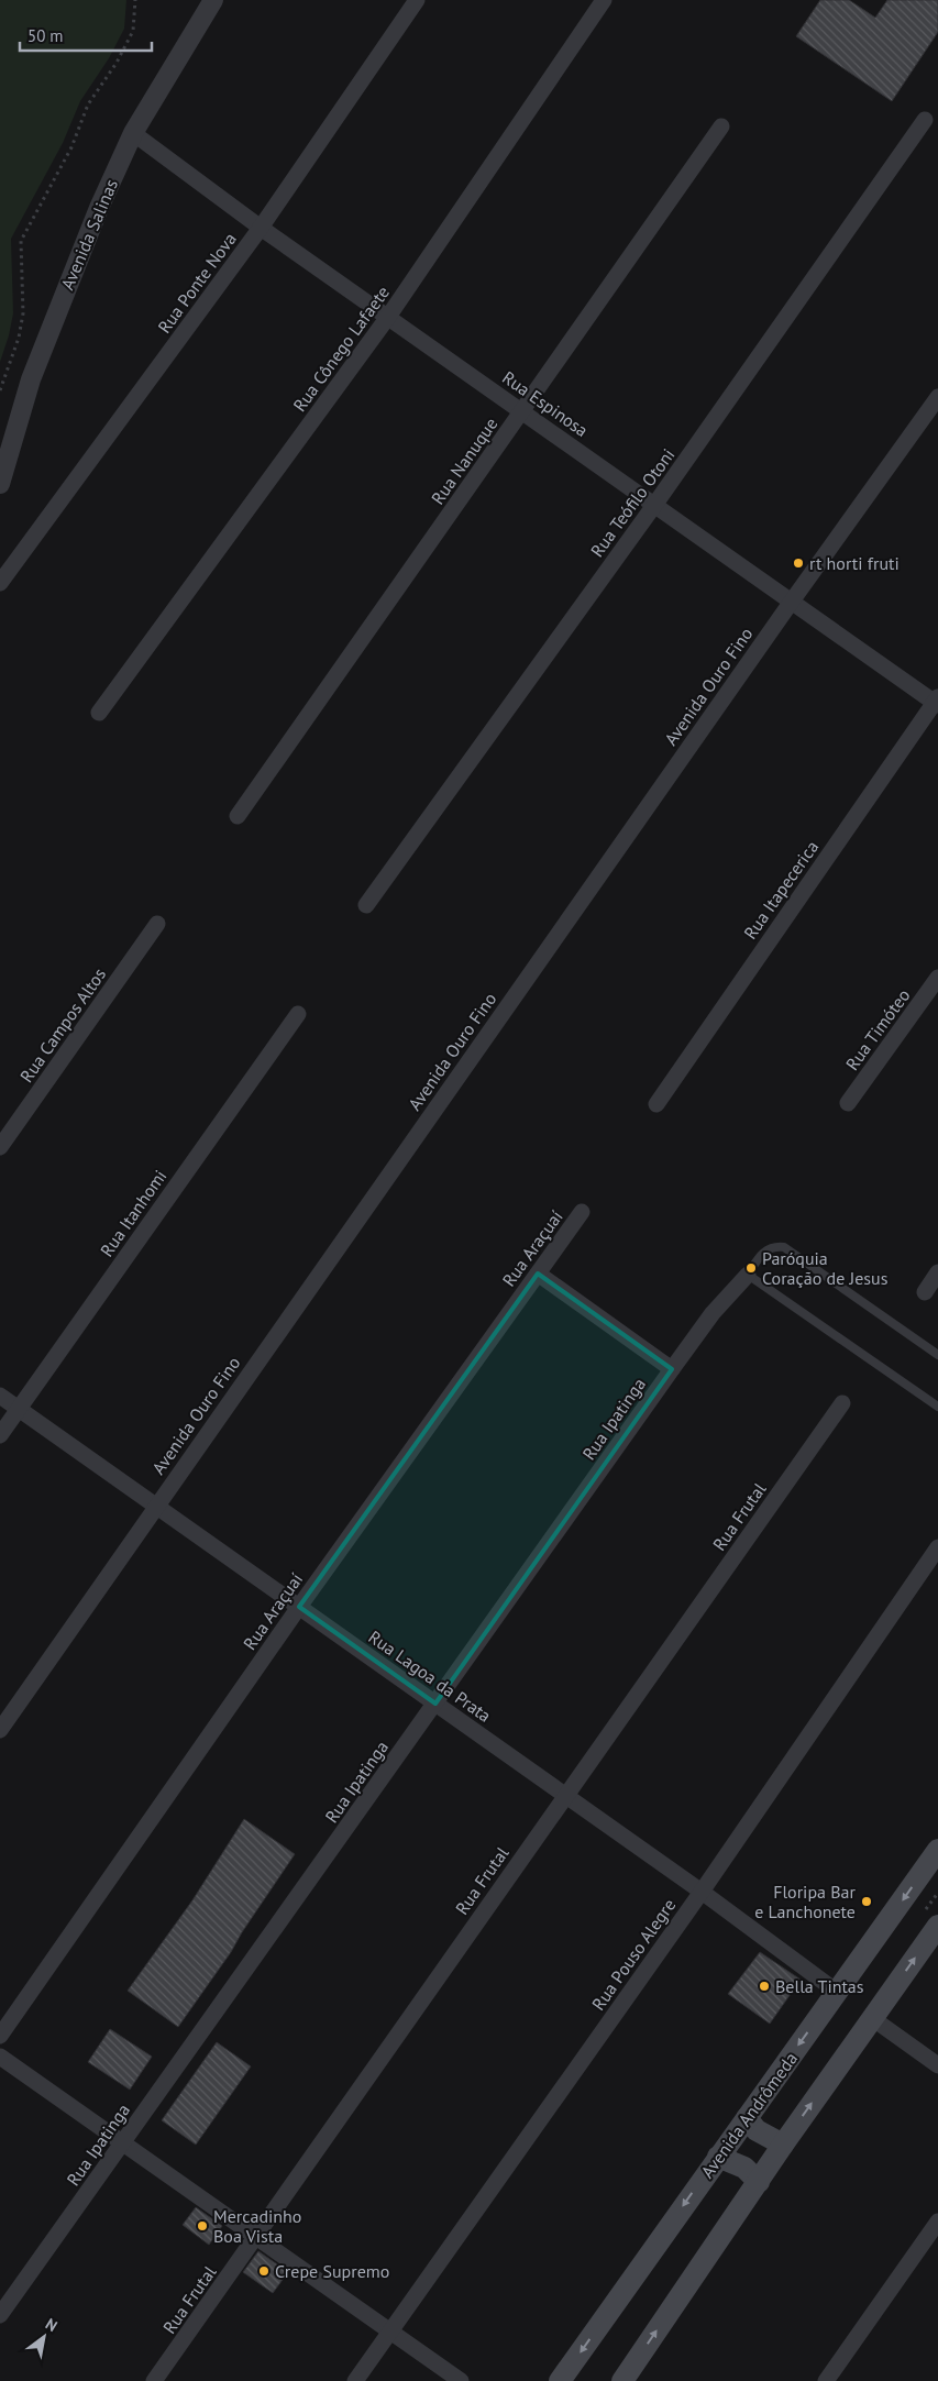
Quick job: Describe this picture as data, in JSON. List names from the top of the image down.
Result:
{
  "streets": {
    "main road": ["Avenida Andrômeda"],
    "street": [
      "Avenida Salinas",
      "Rua Ponte Nova",
      "Rua Cônego Lafaete",
      "Rua Espinosa",
      "Rua Nanuque",
      "Rua Teófilo Otoni",
      "Avenida Ouro Fino",
      "Rua Itapecerica",
      "Rua Campos Altos",
      "Rua Timóteo",
      "Rua Itanhomi",
      "Rua Araçuaí",
      "Rua Ipatinga",
      "Rua Frutal",
      "Rua Lagoa da Prata",
      "Rua Pouso Alegre"
    ]
  },
  "crossings": [
    ["Avenida Salinas", "Rua Espinosa"],
    ["Rua Ponte Nova", "Rua Espinosa"],
    ["Rua Cônego Lafaete", "Rua Espinosa"],
    ["Rua Espinosa", "Rua Nanuque"],
    ["Rua Espinosa", "Rua Teófilo Otoni"],
    ["Rua Espinosa", "Avenida Ouro Fino"],
    ["Rua Espinosa", "Rua Itapecerica"],
    ["Avenida Ouro Fino", "Rua Lagoa da Prata"],
    ["Rua Itanhomi", "Rua Lagoa da Prata"],
    ["Rua Araçuaí", "Rua Lagoa da Prata"],
    ["Rua Ipatinga", "Rua Lagoa da Prata"],
    ["Rua Frutal", "Rua Lagoa da Prata"],
    ["Rua Lagoa da Prata", "Rua Pouso Alegre"],
    ["Rua Lagoa da Prata", "Avenida Andrômeda"]
  ],
  "places": [
    "rt horti fruti",
    "Paróquia Coração de Jesus",
    "Floripa Bar e Lanchonete",
    "Bella Tintas",
    "Mercadinho Boa Vista",
    "Crepe Supremo"
  ],
  "scale_bar": "50 m",
  "north": "top right"
}
